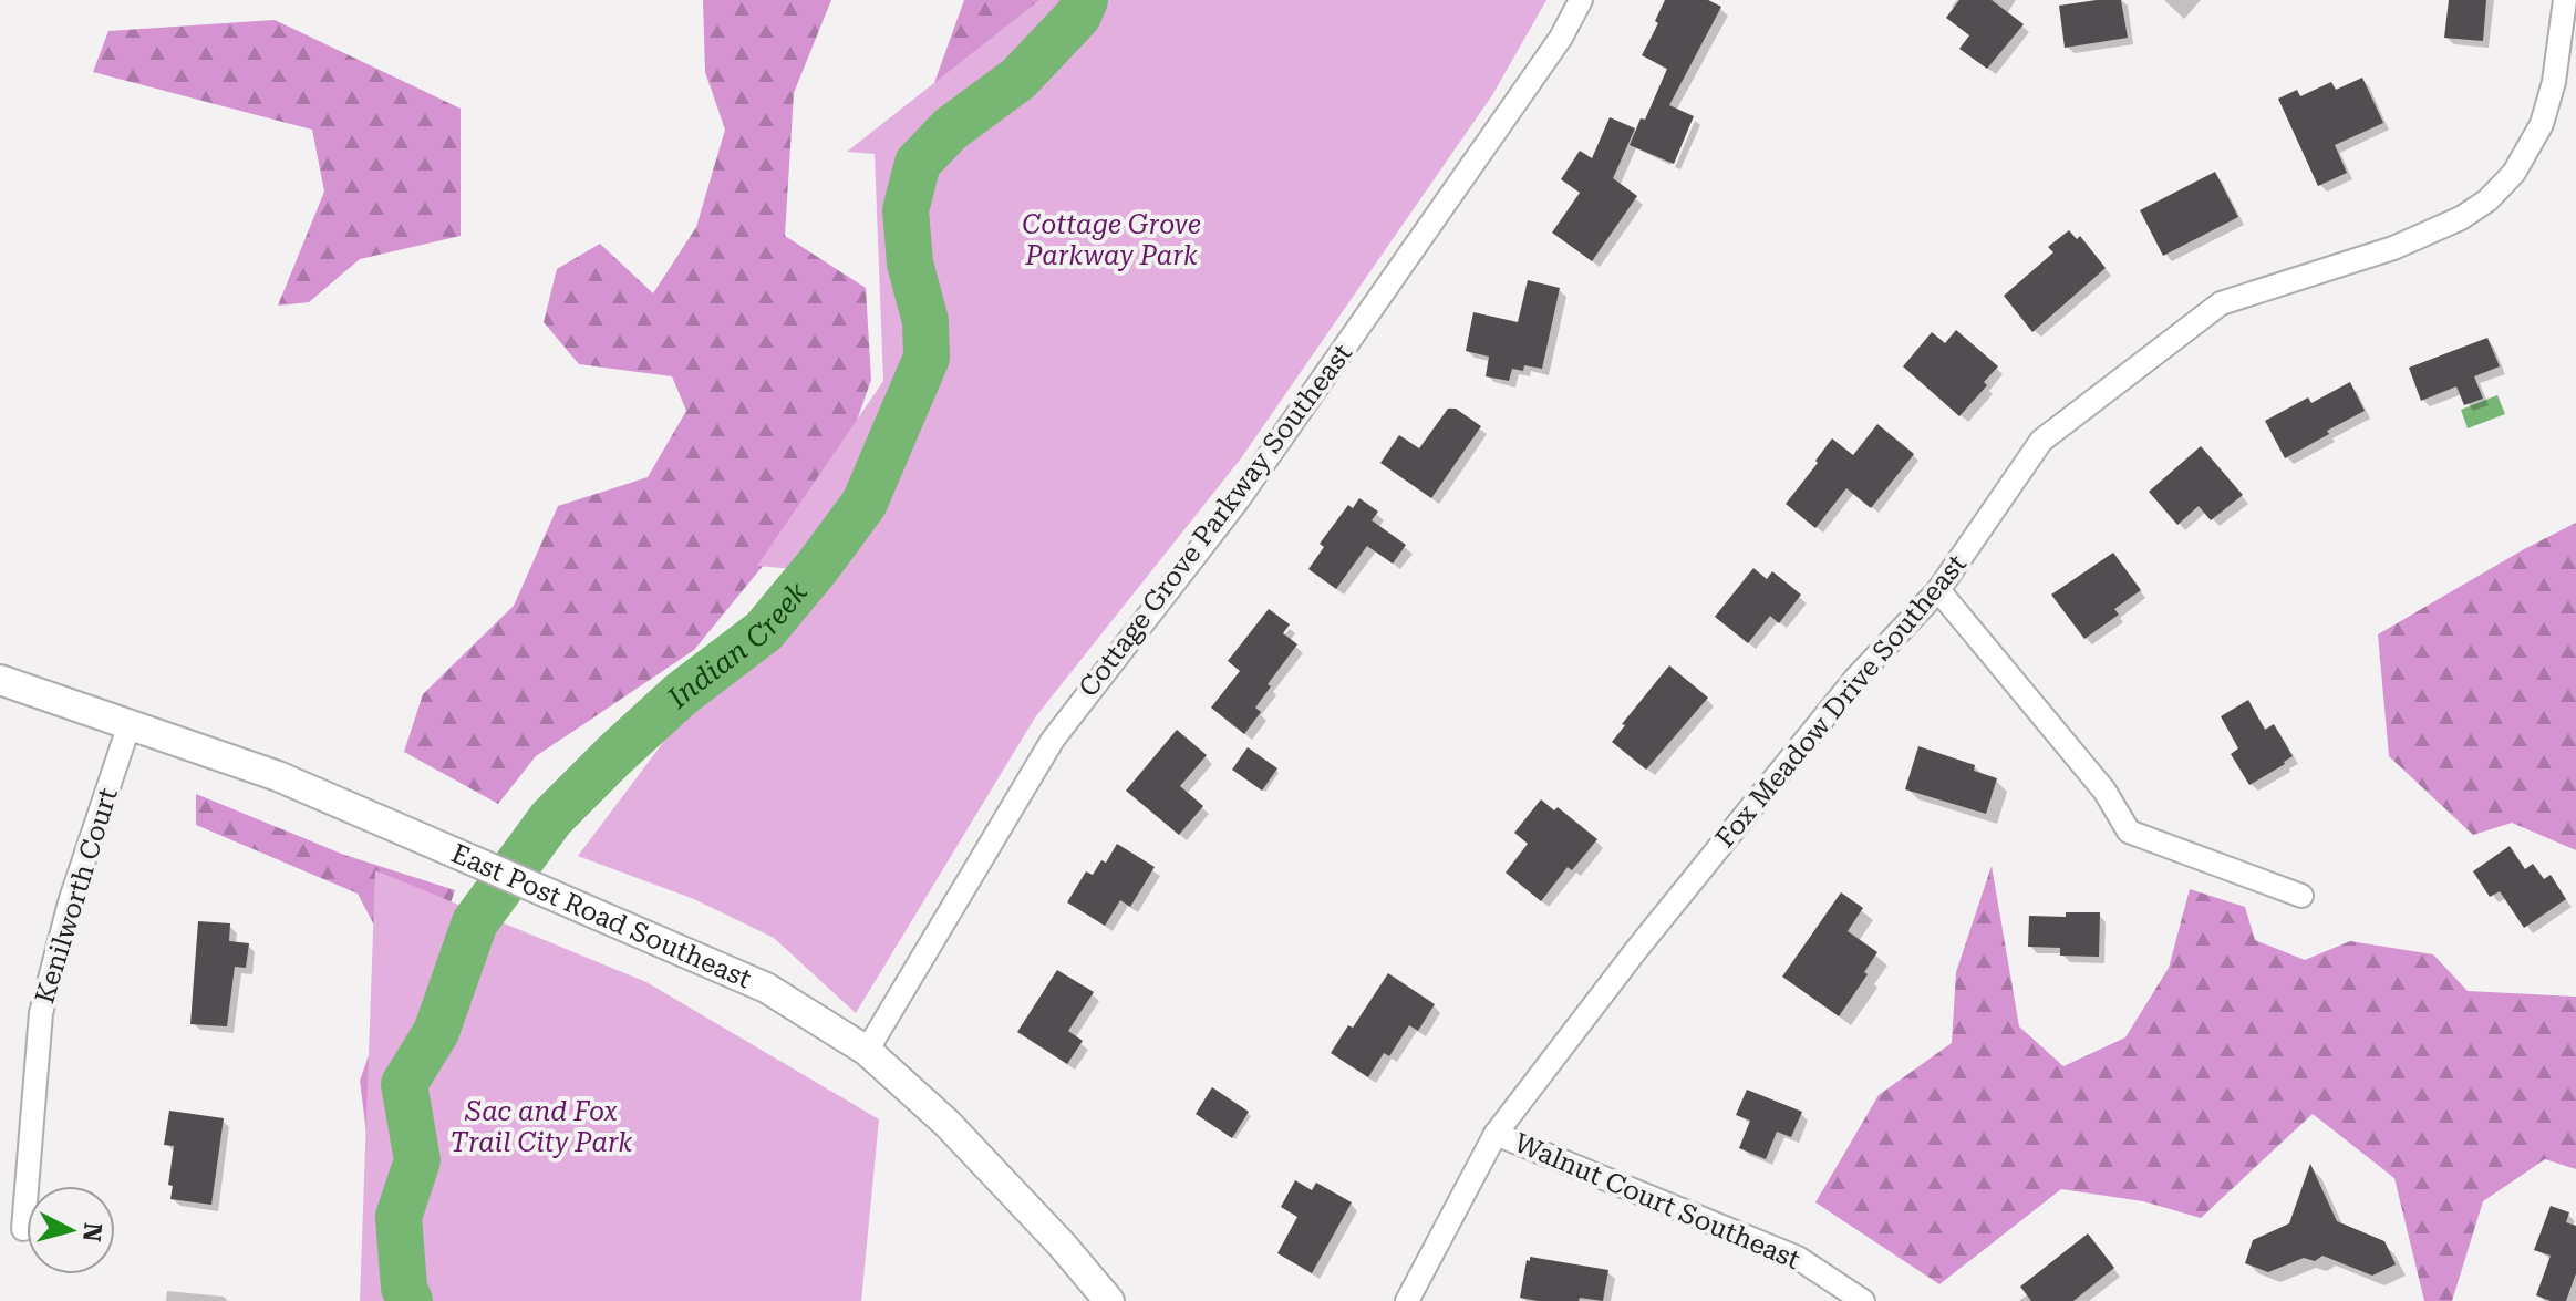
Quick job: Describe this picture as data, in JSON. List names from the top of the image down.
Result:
{
  "streets": {
    "main road": ["East Post Road Southeast"],
    "street": [
      "Cottage Grove Parkway Southeast",
      "Fox Meadow Drive Southeast",
      "Kenilworth Court",
      "Walnut Court Southeast"
    ]
  },
  "crossings": [
    ["Cottage Grove Parkway Southeast", "East Post Road Southeast"],
    ["Fox Meadow Drive Southeast", "Walnut Court Southeast"],
    ["Kenilworth Court", "East Post Road Southeast"]
  ],
  "water": ["Indian Creek"],
  "parks": ["Cottage Grove Parkway Park", "Sac and Fox Trail City Park"],
  "north": "right"
}
